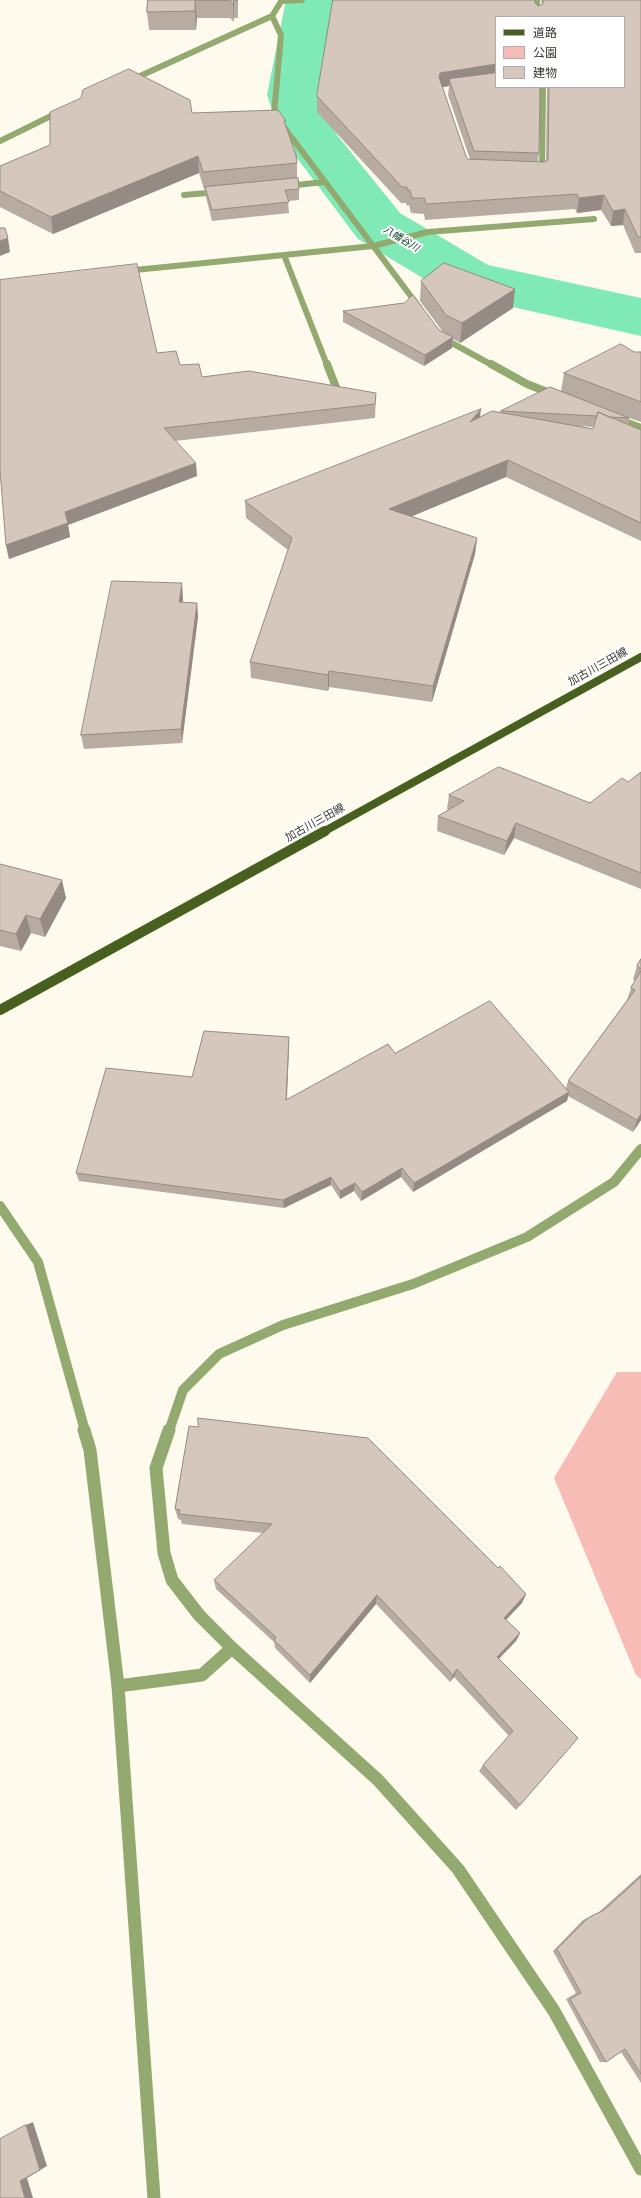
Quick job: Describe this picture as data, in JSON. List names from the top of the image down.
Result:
{
  "streets": {
    "main road": ["加古川三田線"]
  },
  "water": ["八幡谷川"],
  "legend": ["道路", "公園", "建物"]
}
